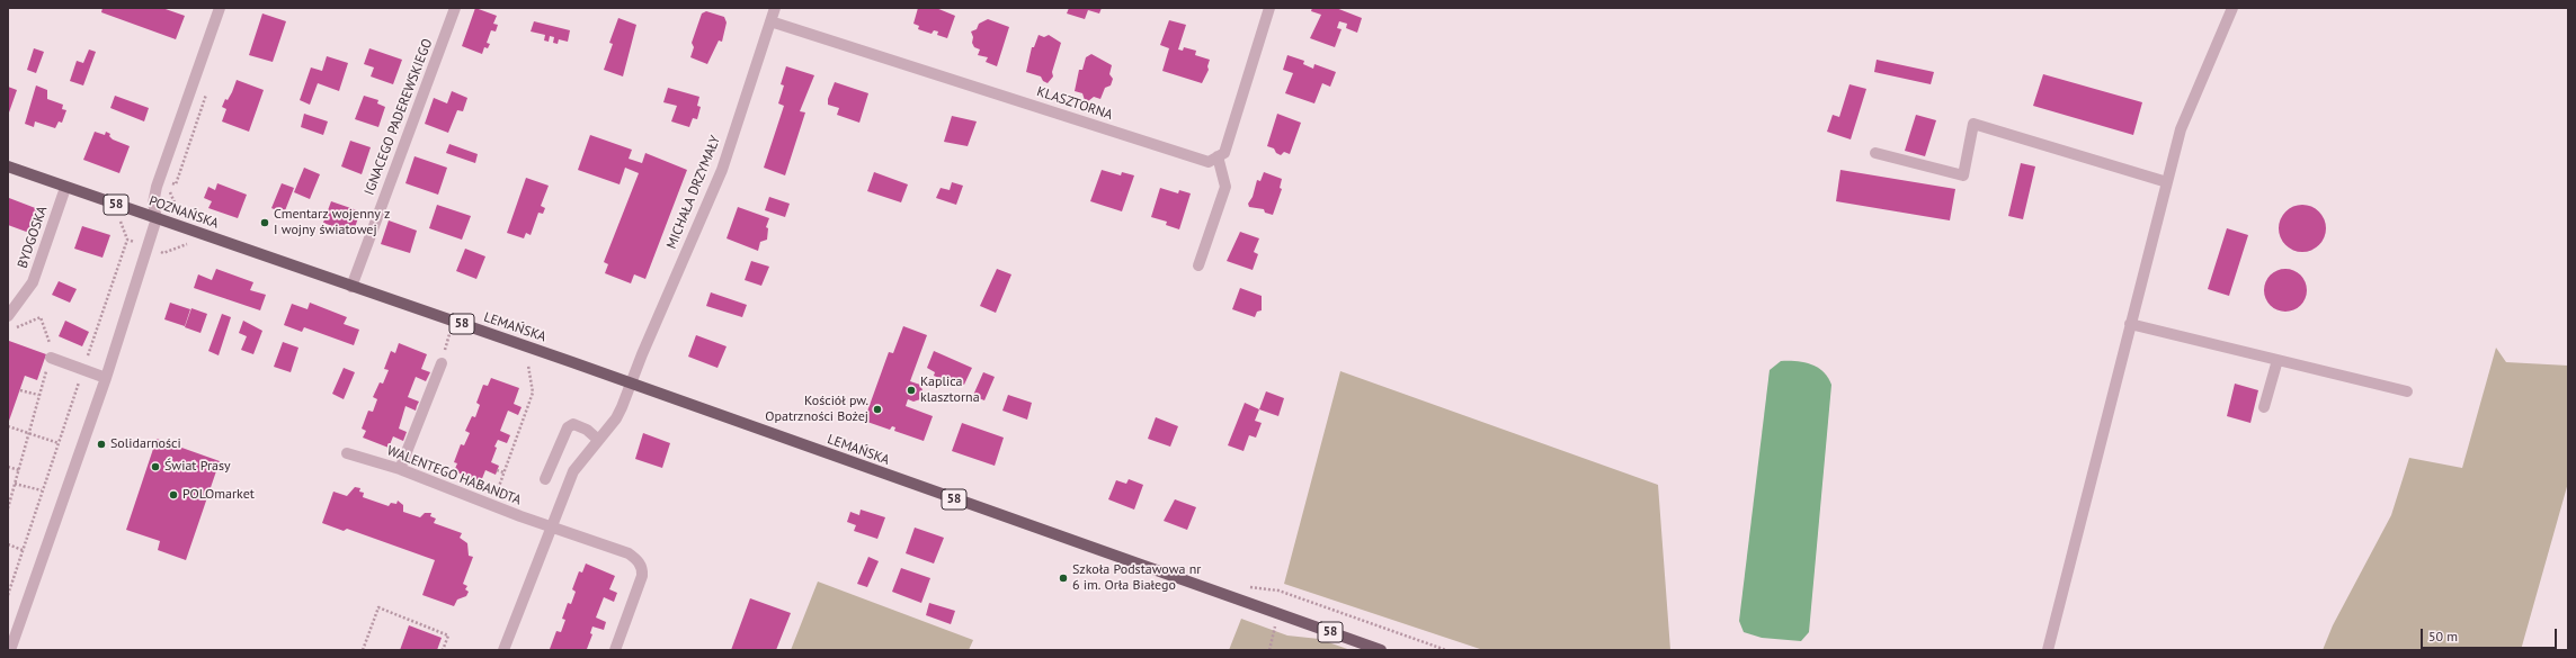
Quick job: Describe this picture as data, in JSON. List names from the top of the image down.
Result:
{
  "streets": {
    "main road": ["58", "POZNAŃSKA", "LEMAŃSKA"],
    "street": [
      "KLASZTORNA",
      "IGNACEGO PADEREWSKIEGO",
      "MICHAŁA DRZYMAŁY",
      "BYDGOSKA",
      "WALENTEGO HABANDTA"
    ]
  },
  "crossings": [
    ["KLASZTORNA", "MICHAŁA DRZYMAŁY"],
    ["IGNACEGO PADEREWSKIEGO", "POZNAŃSKA"],
    ["IGNACEGO PADEREWSKIEGO", "LEMAŃSKA"],
    ["MICHAŁA DRZYMAŁY", "LEMAŃSKA"],
    ["MICHAŁA DRZYMAŁY", "WALENTEGO HABANDTA"],
    ["58", "LEMAŃSKA"],
    ["POZNAŃSKA", "BYDGOSKA"],
    ["POZNAŃSKA", "LEMAŃSKA"]
  ],
  "places": [
    "Cmentarz wojenny z I wojny światowej",
    "Kaplica klasztorna",
    "Kościół pw. Opatrzności Bożej",
    "Solidarności",
    "Świat Prasy",
    "POLOmarket",
    "Szkoła Podstawowa nr 6 im. Orła Białego"
  ],
  "scale_bar": "50 m"
}
